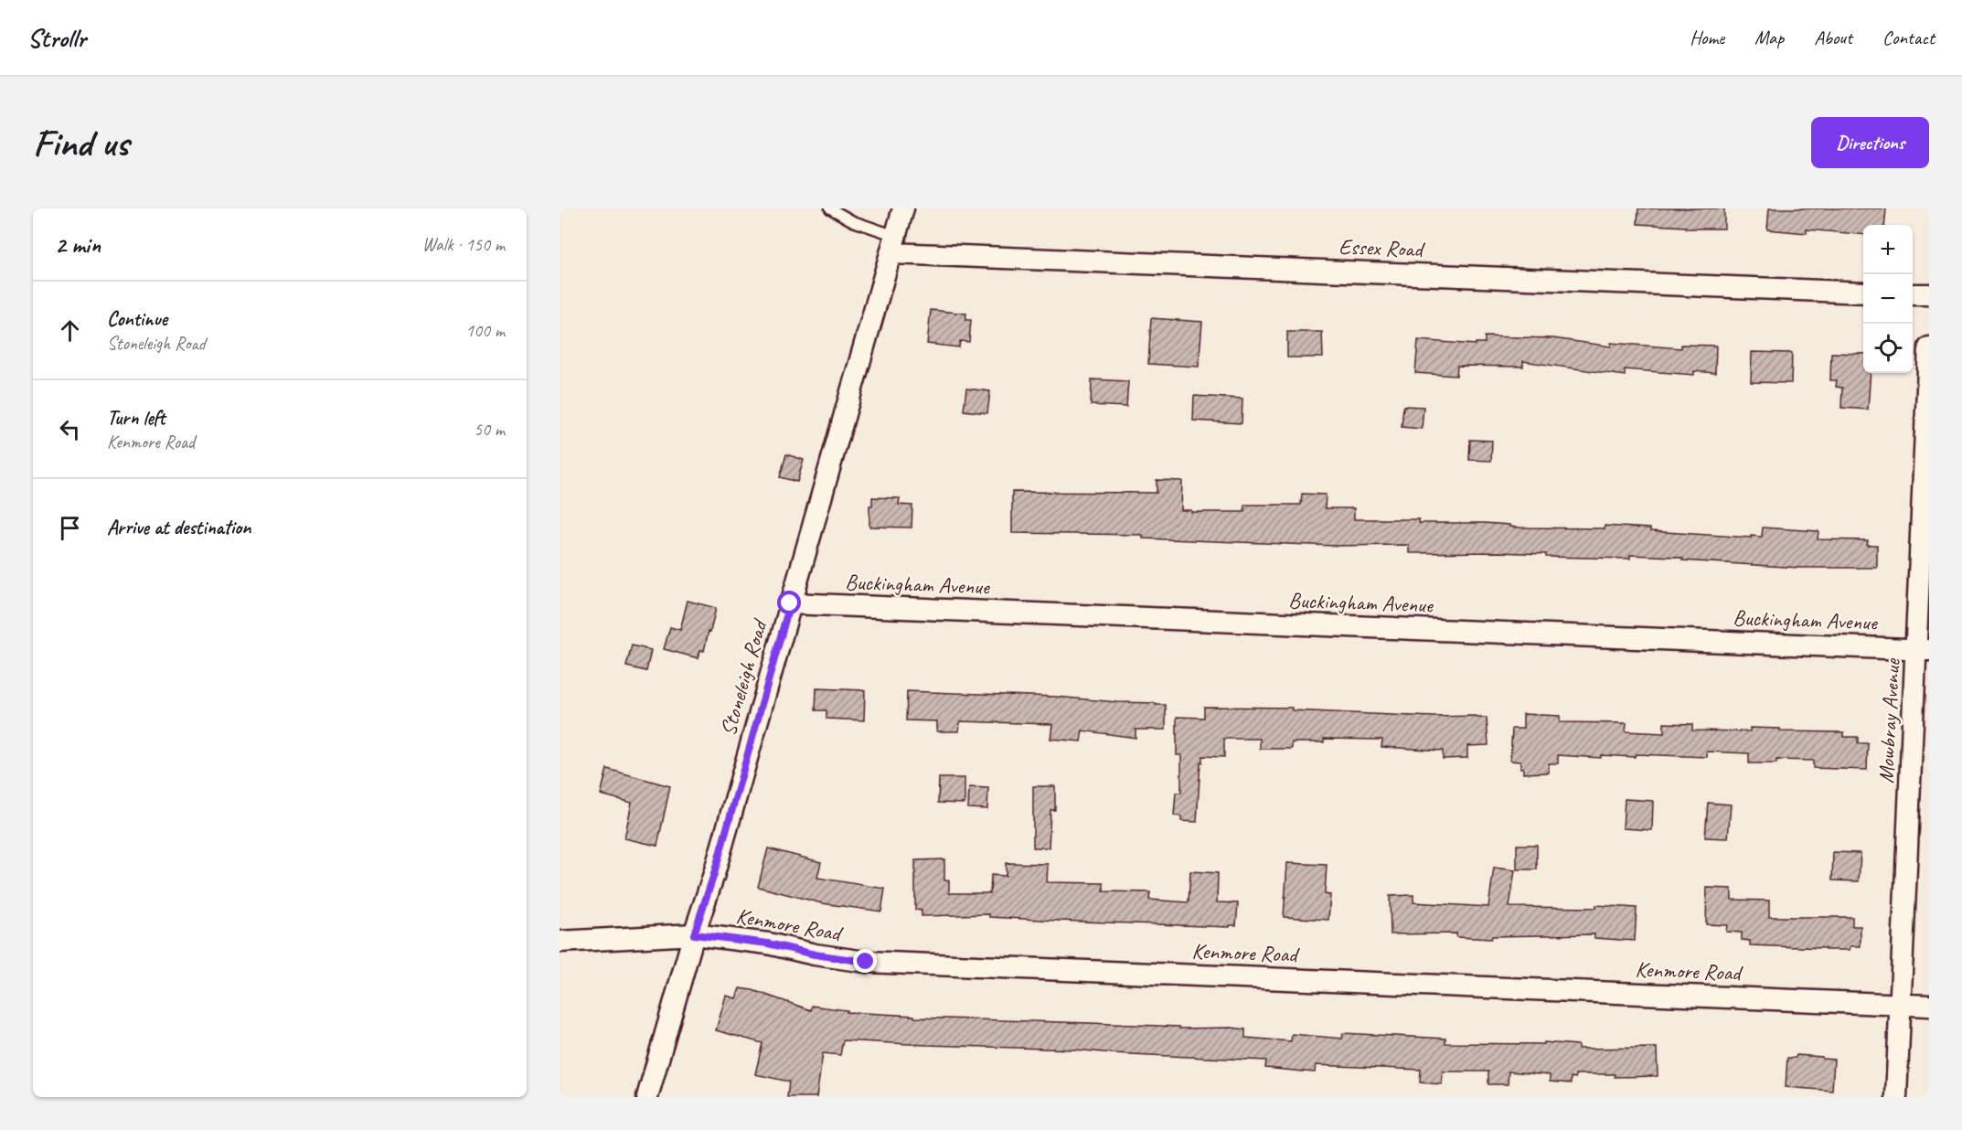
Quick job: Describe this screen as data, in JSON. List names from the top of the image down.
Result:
{
  "streets": {
    "street": [
      "Essex Road",
      "Buckingham Avenue",
      "Stoneleigh Road",
      "Mowbray Avenue",
      "Kenmore Road"
    ]
  },
  "crossings": [
    ["Essex Road", "Stoneleigh Road"],
    ["Buckingham Avenue", "Stoneleigh Road"],
    ["Buckingham Avenue", "Mowbray Avenue"],
    ["Stoneleigh Road", "Kenmore Road"],
    ["Mowbray Avenue", "Kenmore Road"]
  ],
  "page": {
    "header": "Strollr",
    "nav": [
      "Home",
      "Map",
      "About",
      "Contact"
    ],
    "buttons": "Directions",
    "title": "Find us",
    "heading": ["2 min", "Walk · 150 m"],
    "map_buttons": ["+", "−"],
    "list": [
      ["Continue", "Stoneleigh Road", "100 m"],
      ["Turn left", "Kenmore Road", "50 m"],
      "Arrive at destination"
    ]
  }
}
